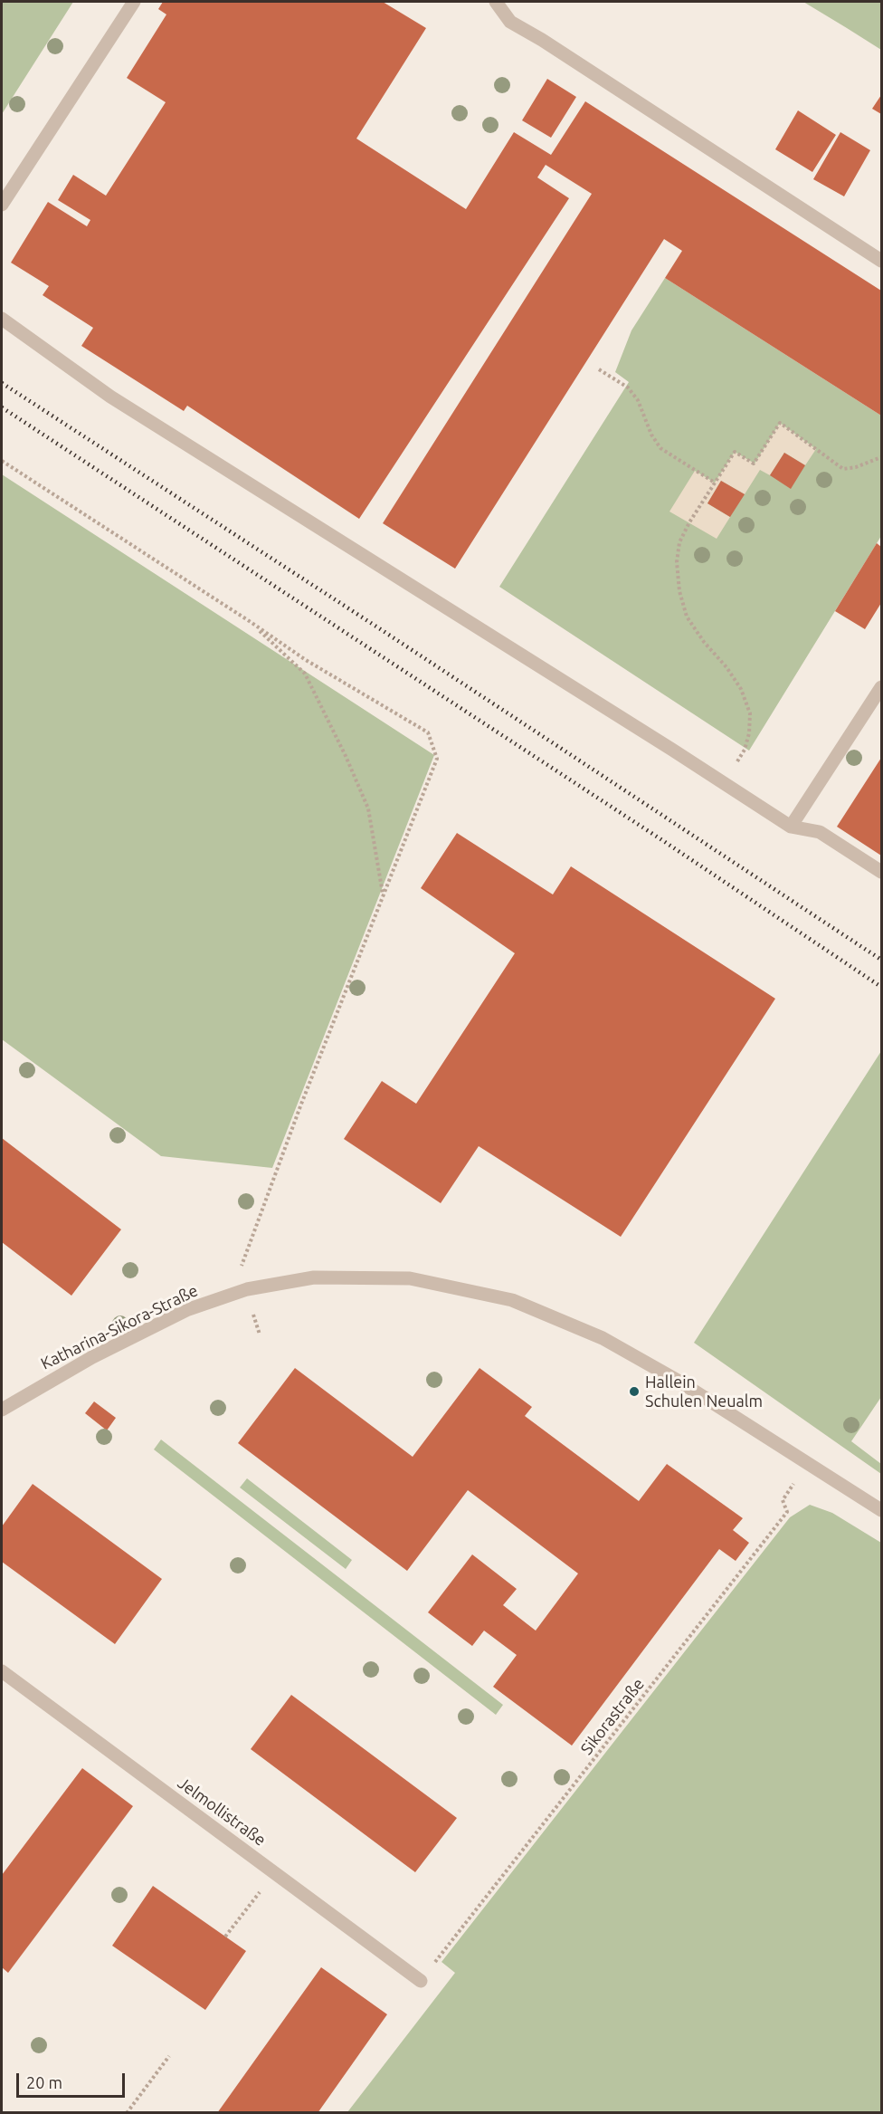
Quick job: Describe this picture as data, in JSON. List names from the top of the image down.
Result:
{
  "streets": {
    "street": ["Katharina-Sikora-Straße", "Jelmollistraße"],
    "path": ["Sikorastraße"]
  },
  "crossings": [
    ["Katharina-Sikora-Straße", "Sikorastraße"],
    ["Sikorastraße", "Jelmollistraße"]
  ],
  "places": ["Hallein Schulen Neualm"],
  "scale_bar": "20 m"
}
